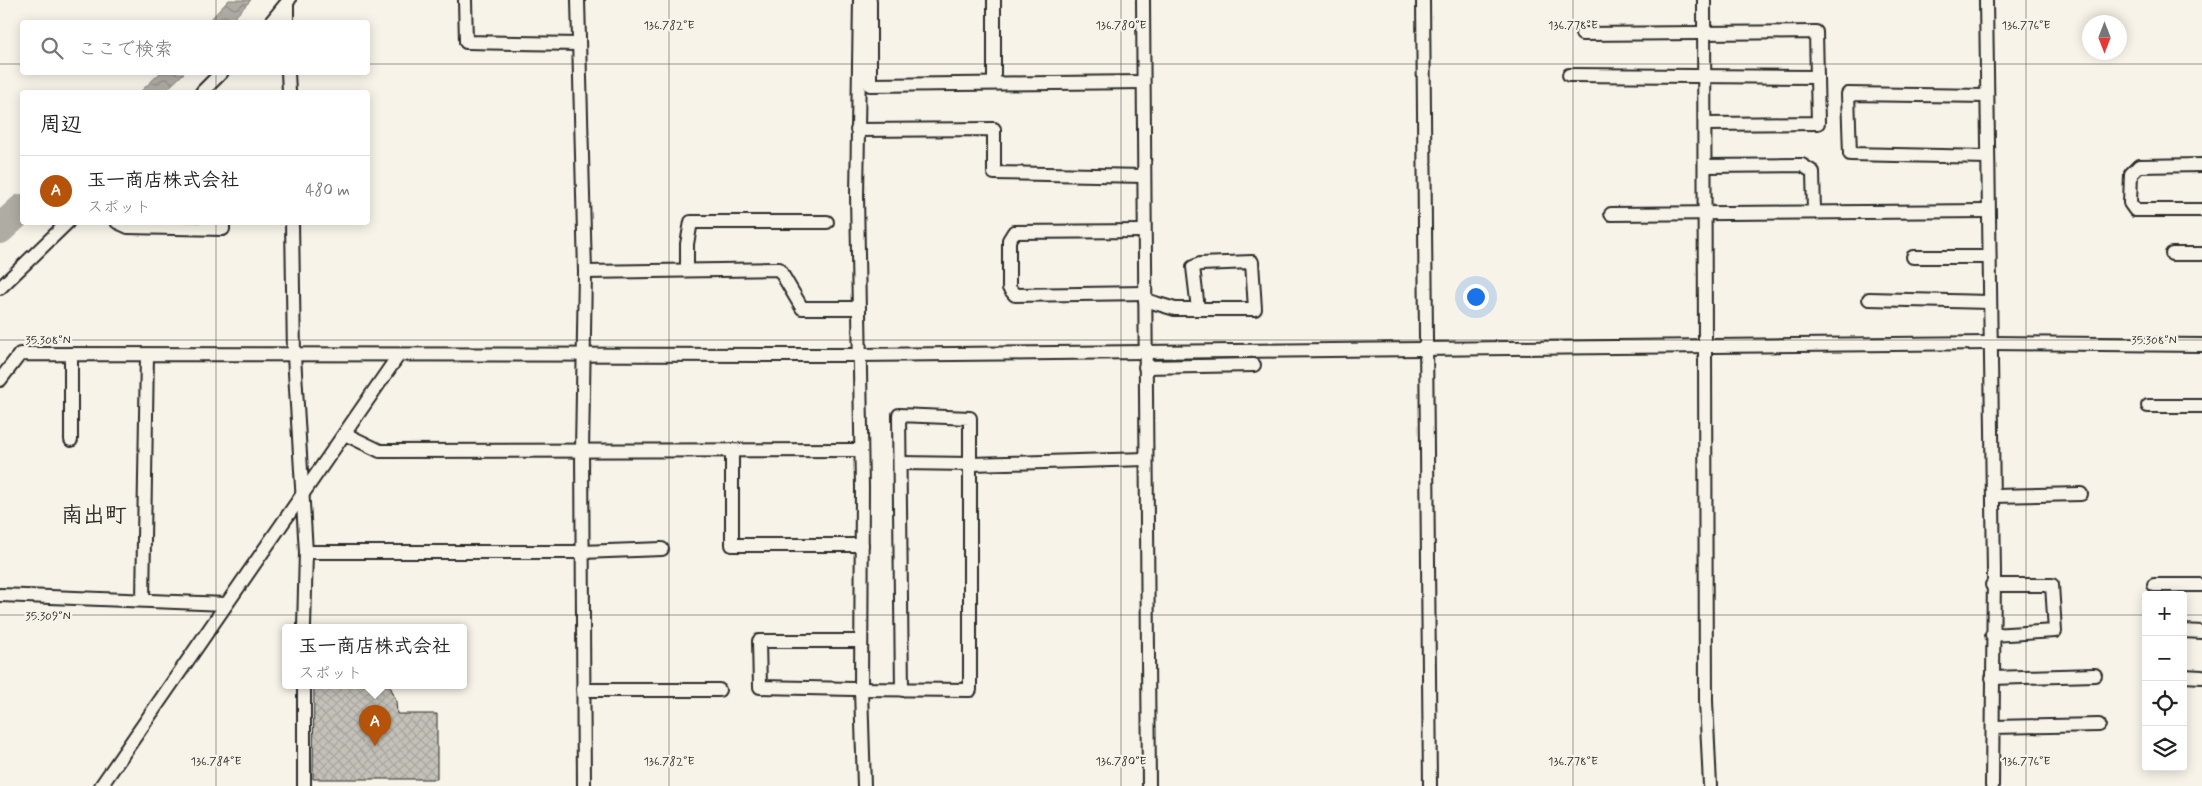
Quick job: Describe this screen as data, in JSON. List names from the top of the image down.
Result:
{
  "districts": ["南出町"],
  "north": "bottom",
  "page": {
    "search": "ここで検索",
    "heading": "周辺",
    "list": [
      {
        "mark": "A",
        "name": "玉一商店株式会社",
        "note": "スポット",
        "value": "480 m"
      }
    ],
    "map_buttons": ["+", "−"],
    "popup": ["玉一商店株式会社", "スポット"],
    "pins": "A"
  },
  "coordinates": [
    "136.782°E",
    "136.780°E",
    "136.778°E",
    "136.776°E",
    "35.308°N",
    "35.309°N",
    "136.784°E"
  ]
}
